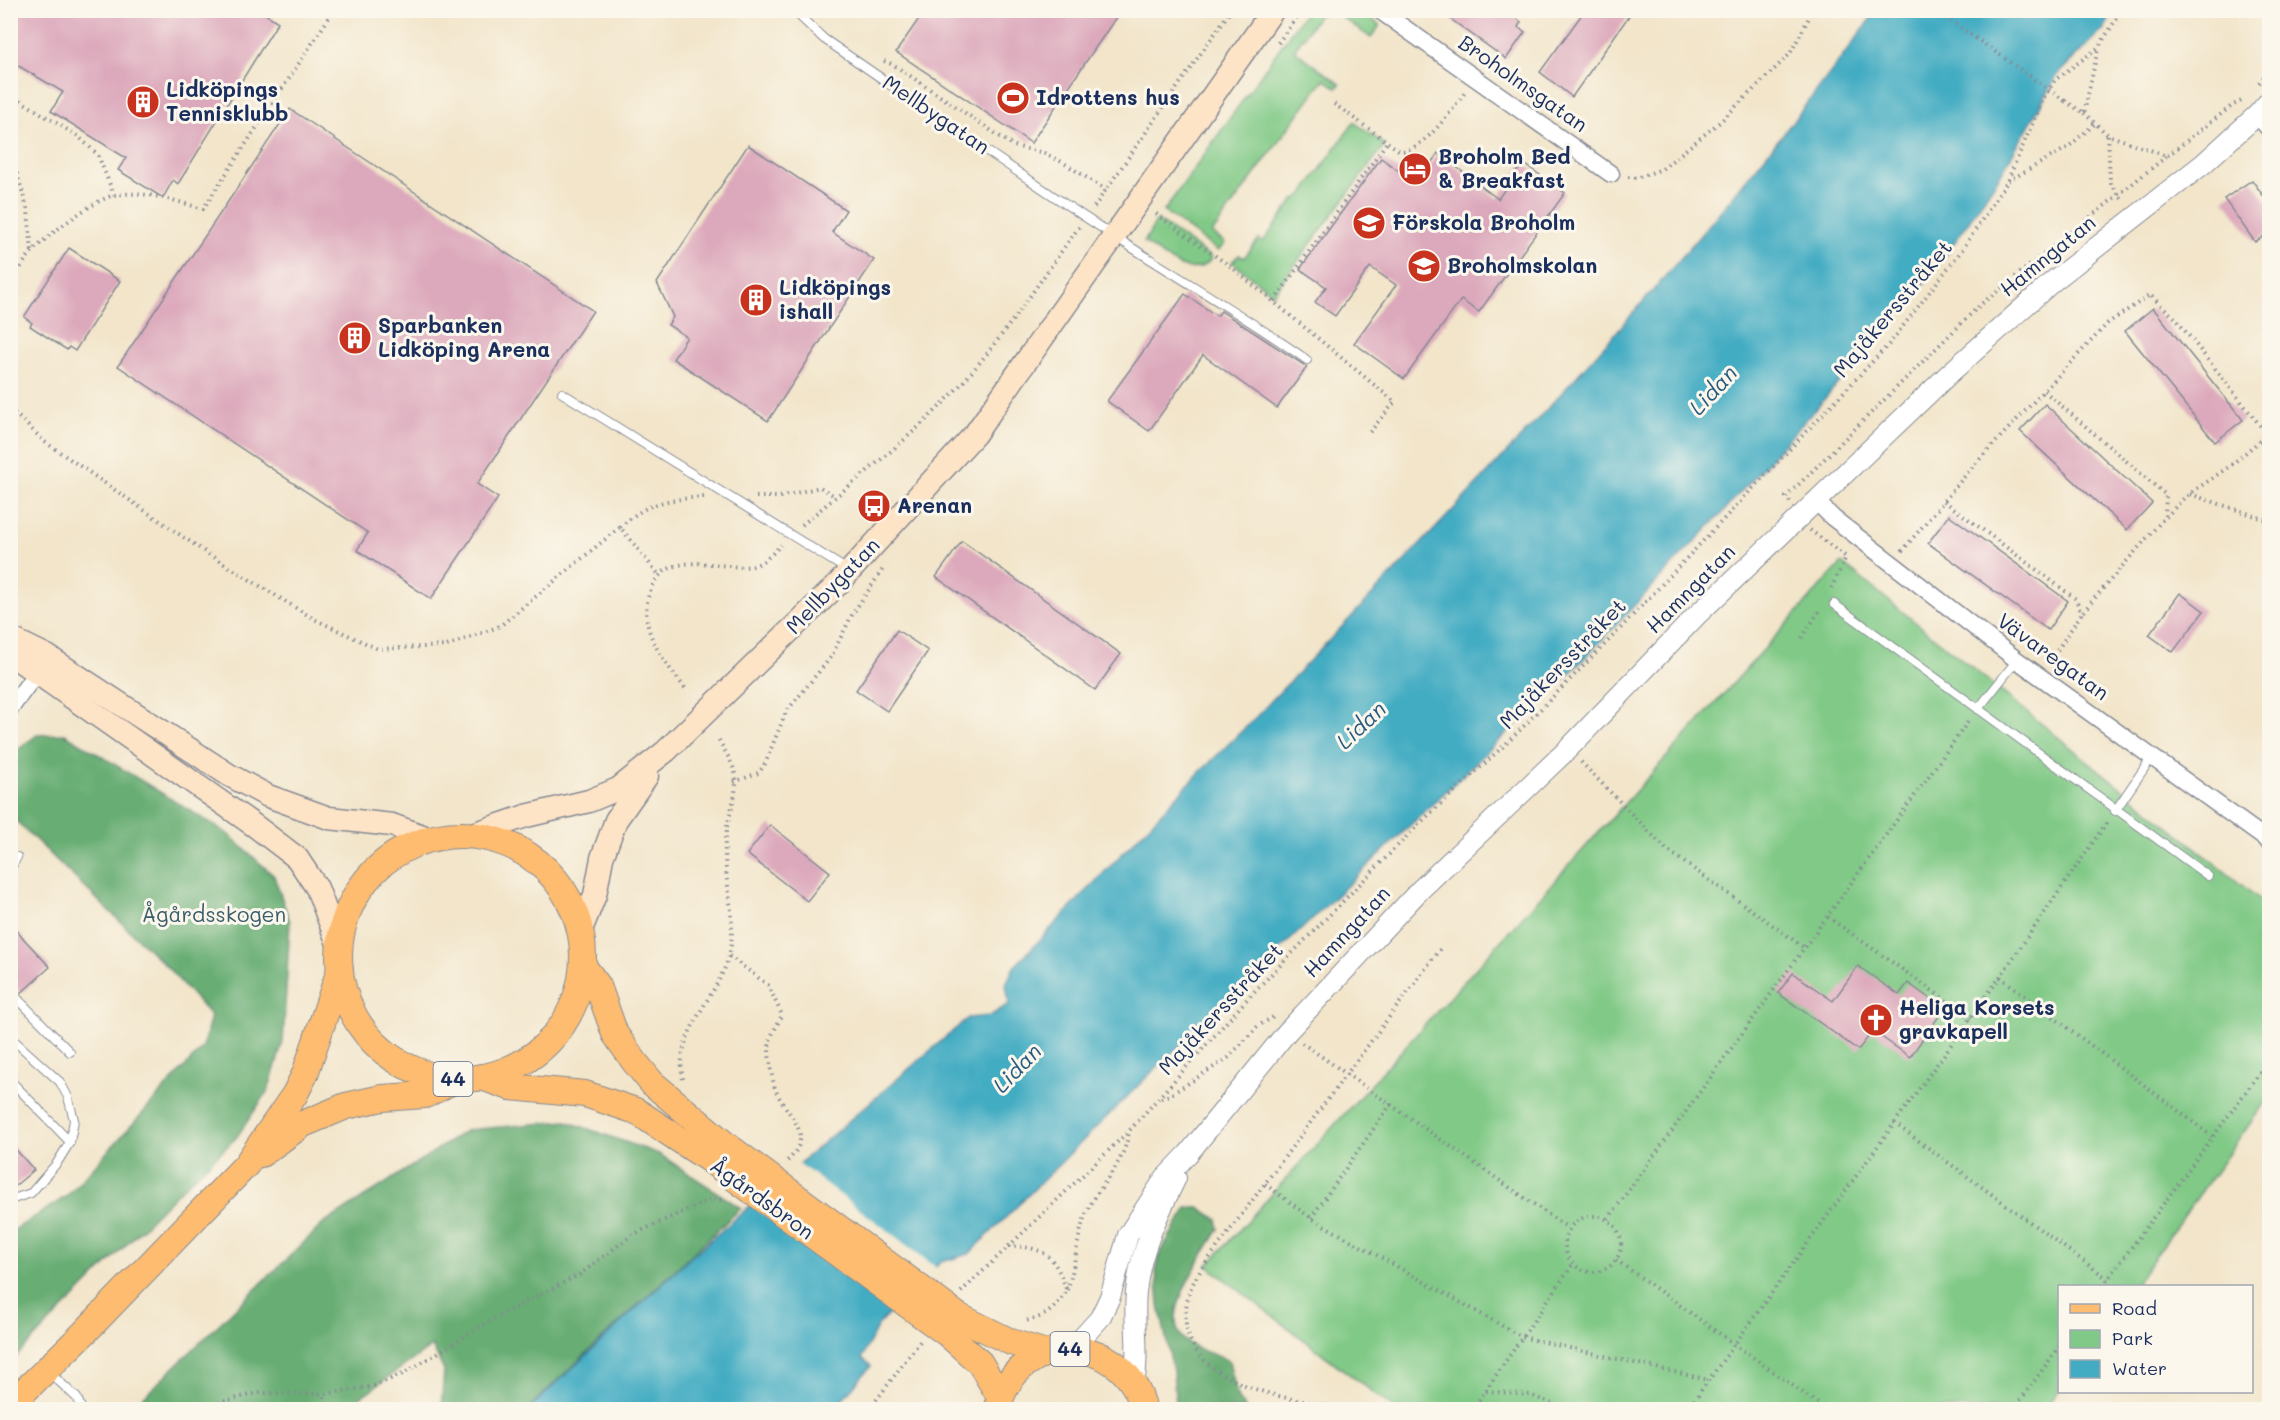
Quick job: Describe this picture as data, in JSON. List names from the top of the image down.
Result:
{
  "streets": {
    "main road": ["Mellbygatan", "44", "Ågårdsbron"],
    "street": ["Broholmsgatan", "Hamngatan", "Vävaregatan"],
    "path": ["Majåkersstråket"]
  },
  "crossings": [
    ["Mellbygatan", "44"],
    ["Hamngatan", "Vävaregatan"],
    ["44", "Ågårdsbron"]
  ],
  "water": ["Lidan"],
  "parks": ["Ågårdsskogen"],
  "places": {
    "sports": ["Idrottens hus"],
    "building": ["Lidköpings Tennisklubb", "Lidköpings ishall", "Sparbanken Lidköping Arena"],
    "hotel": ["Broholm Bed & Breakfast"],
    "school or university": ["Förskola Broholm", "Broholmskolan"],
    "bus stop": ["Arenan"],
    "church": ["Heliga Korsets gravkapell"]
  },
  "legend": ["Road", "Park", "Water"]
}
